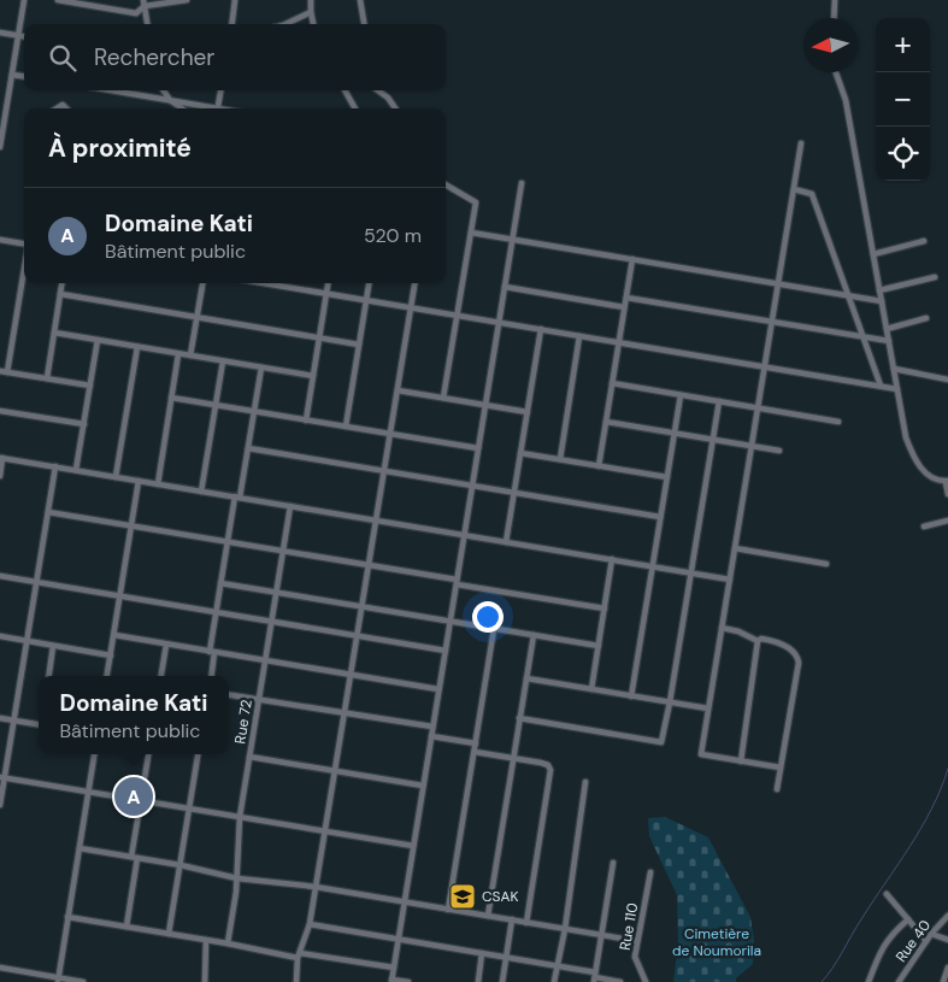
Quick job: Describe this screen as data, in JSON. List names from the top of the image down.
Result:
{
  "streets": {
    "street": ["Rue 72", "Rue 110", "Rue 40"]
  },
  "parks": ["Cimetière de Noumorila"],
  "places": {
    "school or university": ["CSAK"]
  },
  "north": "left",
  "page": {
    "map_buttons": ["+", "−"],
    "search": "Rechercher",
    "heading": "À proximité",
    "list": [
      {
        "mark": "A",
        "name": "Domaine Kati",
        "note": "Bâtiment public",
        "value": "520 m"
      }
    ],
    "popup": ["Domaine Kati", "Bâtiment public"],
    "pins": "A"
  }
}
